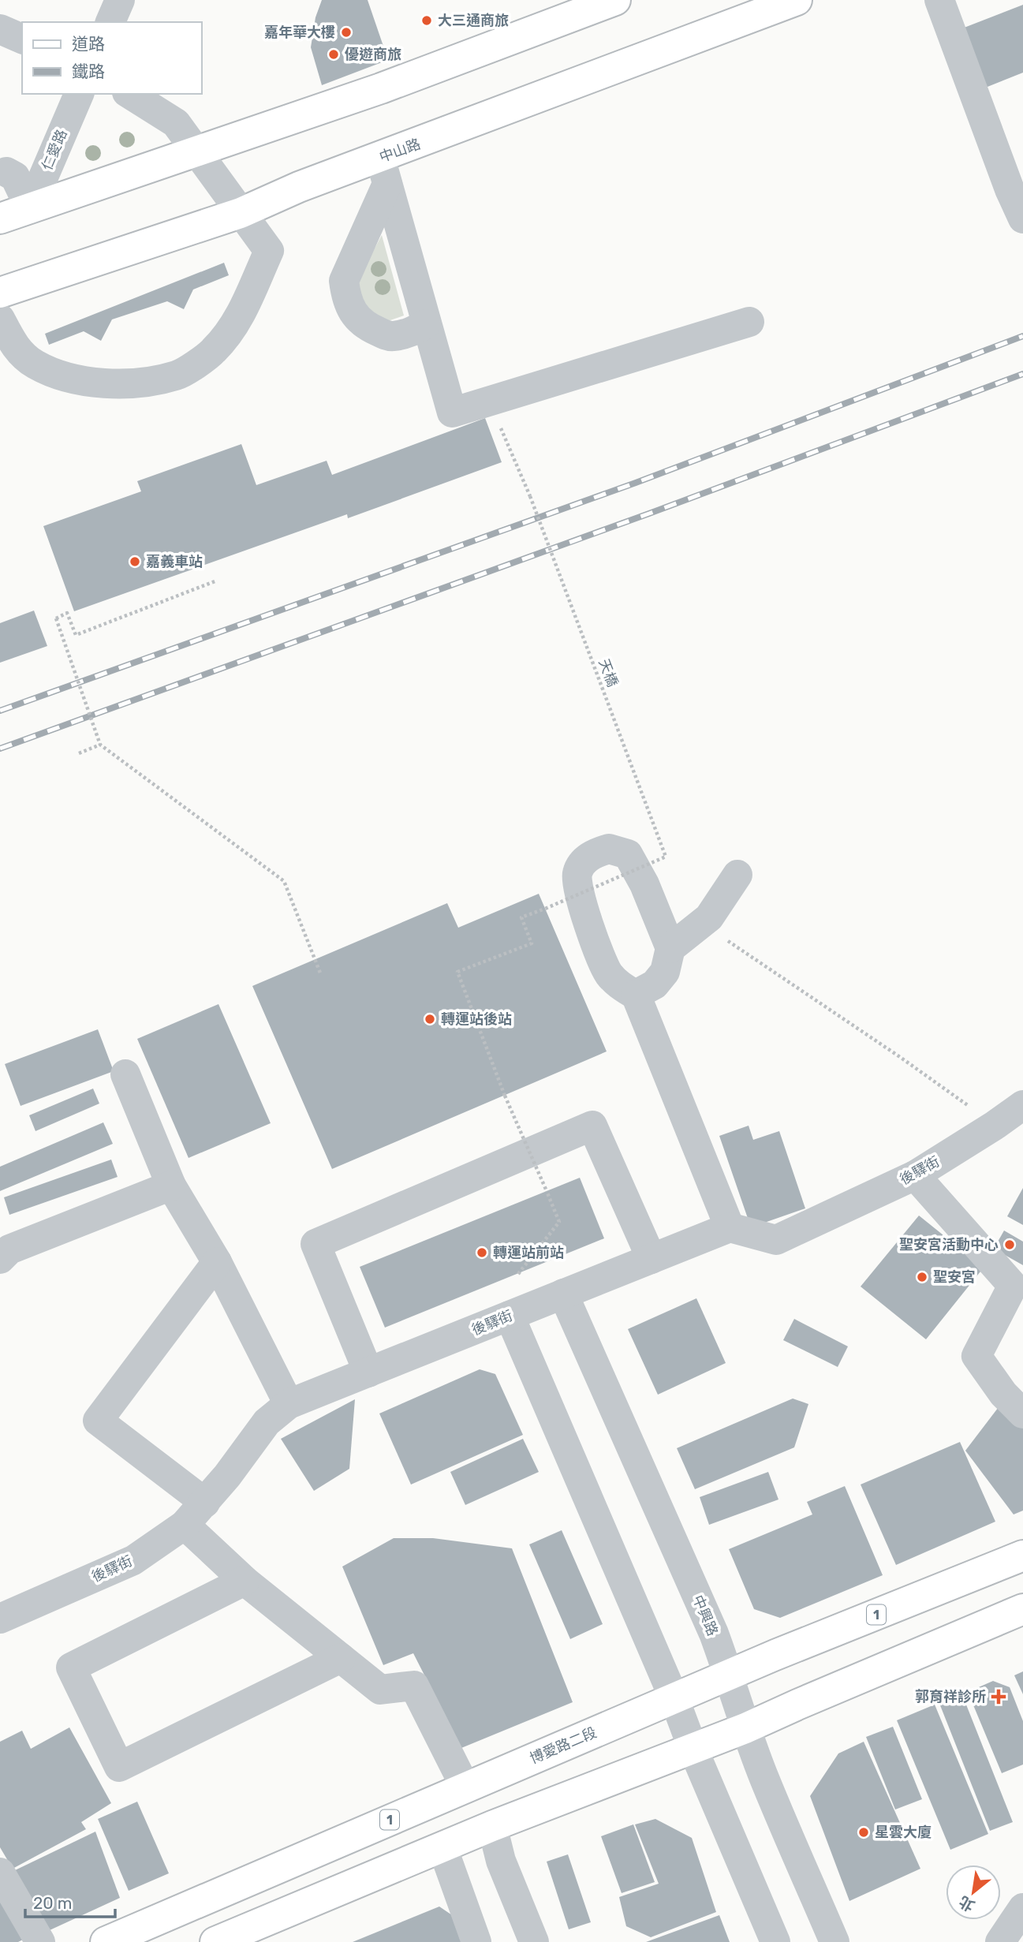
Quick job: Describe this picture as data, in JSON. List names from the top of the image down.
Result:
{
  "streets": {
    "main road": ["中山路", "1", "博愛路二段"],
    "street": ["仁愛路", "後驛街", "中興路"],
    "path": ["天橋"]
  },
  "crossings": [
    ["後驛街", "中興路"],
    ["中興路", "博愛路二段"]
  ],
  "places": {
    "other": [
      "大三通商旅",
      "嘉年華大樓",
      "優遊商旅",
      "嘉義車站",
      "轉運站後站",
      "聖安宮活動中心",
      "轉運站前站",
      "聖安宮",
      "星雲大廈"
    ],
    "health": ["郭育祥診所"]
  },
  "legend": ["道路", "鐵路"],
  "scale_bar": "20 m",
  "north": "bottom left"
}
